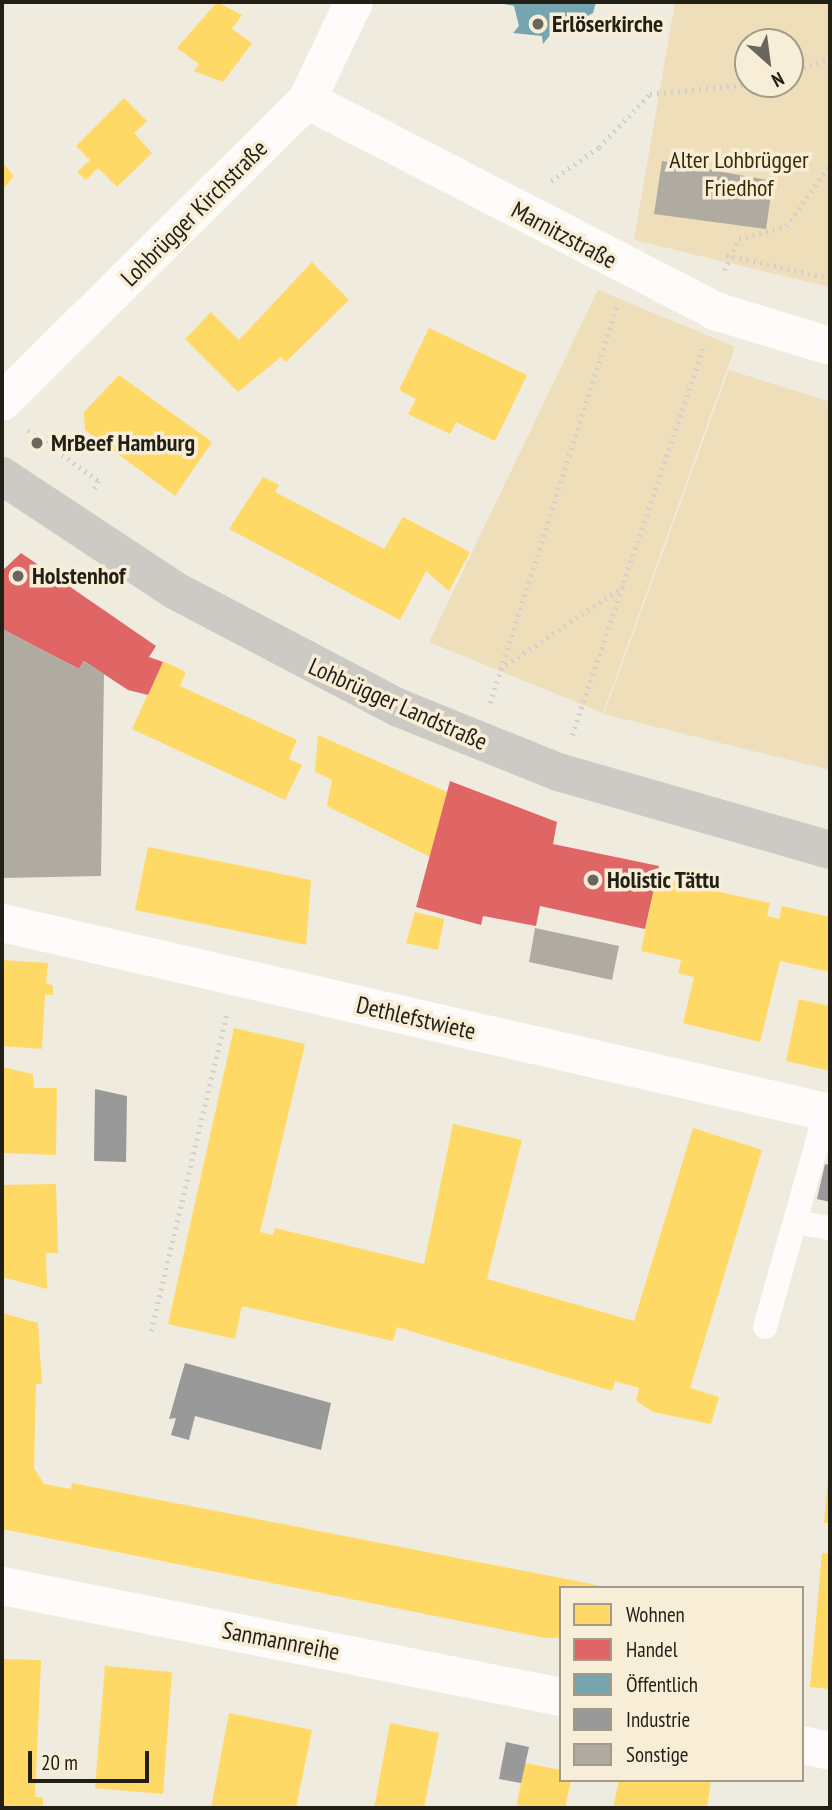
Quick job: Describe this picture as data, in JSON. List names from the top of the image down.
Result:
{
  "streets": {
    "street": [
      "Lohbrügger Kirchstraße",
      "Marnitzstraße",
      "Lohbrügger Landstraße",
      "Dethlefstwiete",
      "Sanmannreihe"
    ]
  },
  "crossings": [
    ["Lohbrügger Kirchstraße", "Marnitzstraße"]
  ],
  "parks": ["Alter Lohbrügger Friedhof"],
  "places": [
    "Erlöserkirche",
    "MrBeef Hamburg",
    "Holstenhof",
    "Holistic Tättu"
  ],
  "legend": [
    "Wohnen",
    "Handel",
    "Öffentlich",
    "Industrie",
    "Sonstige"
  ],
  "scale_bar": "20 m",
  "north": "bottom right"
}
